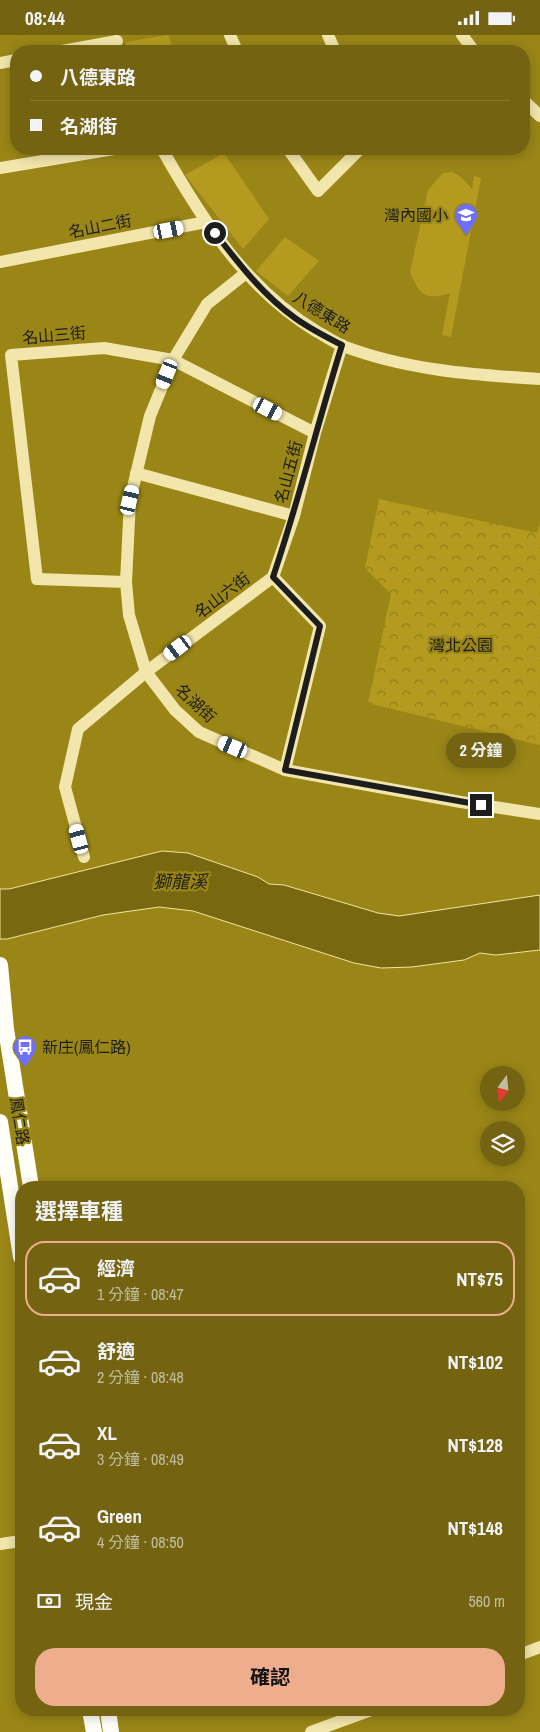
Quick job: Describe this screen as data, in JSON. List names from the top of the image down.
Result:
{
  "streets": {
    "main road": ["鳳仁路"],
    "street": [
      "名山二街",
      "八德東路",
      "名山三街",
      "名山五街",
      "名山六街",
      "名湖街"
    ]
  },
  "crossings": [
    ["名山二街", "八德東路"],
    ["八德東路", "名湖街"],
    ["名山三街", "名山五街"],
    ["名山三街", "名湖街"],
    ["名山五街", "名湖街"],
    ["名山六街", "名湖街"]
  ],
  "water": ["獅龍溪"],
  "parks": ["灣北公園"],
  "places": {
    "school or university": ["灣內國小"],
    "bus stop": ["新庄(鳳仁路)"]
  },
  "north": "bottom",
  "page": {
    "status": "08:44",
    "banner": ["八德東路", "名湖街"],
    "bubble": "2 分鐘",
    "heading": "選擇車種",
    "list": [
      {
        "name": "經濟",
        "note": "1 分鐘 · 08:47",
        "value": "NT$75"
      },
      {
        "name": "舒適",
        "note": "2 分鐘 · 08:48",
        "value": "NT$102"
      },
      {
        "name": "XL",
        "note": "3 分鐘 · 08:49",
        "value": "NT$128"
      },
      {
        "name": "Green",
        "note": "4 分鐘 · 08:50",
        "value": "NT$148"
      }
    ],
    "pay": ["現金", "560 m"],
    "buttons": "確認"
  }
}
